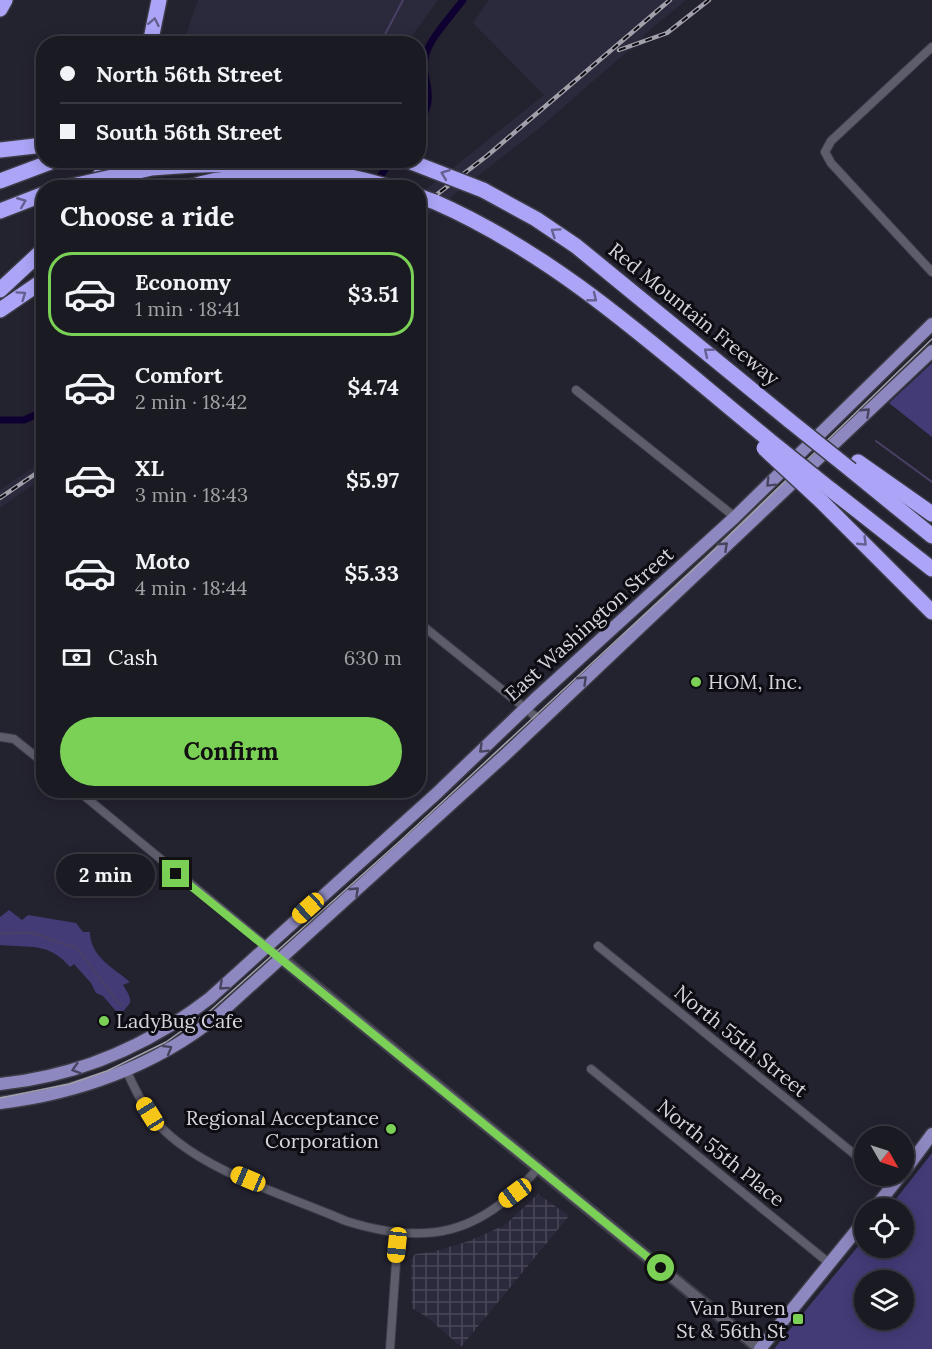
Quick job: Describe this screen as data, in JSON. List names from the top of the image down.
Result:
{
  "streets": {
    "highway": ["Red Mountain Freeway"],
    "main road": ["East Washington Street"],
    "street": ["North 55th Street", "North 55th Place"]
  },
  "places": {
    "other": ["HOM, Inc.", "LadyBug Cafe", "Regional Acceptance Corporation"],
    "transit": ["Van Buren St & 56th St"]
  },
  "north": "bottom right",
  "page": {
    "banner": ["North 56th Street", "South 56th Street"],
    "heading": "Choose a ride",
    "list": [
      {
        "name": "Economy",
        "note": "1 min · 18:41",
        "value": "$3.51"
      },
      {
        "name": "Comfort",
        "note": "2 min · 18:42",
        "value": "$4.74"
      },
      {
        "name": "XL",
        "note": "3 min · 18:43",
        "value": "$5.97"
      },
      {
        "name": "Moto",
        "note": "4 min · 18:44",
        "value": "$5.33"
      }
    ],
    "pay": ["Cash", "630 m"],
    "buttons": "Confirm",
    "bubble": "2 min"
  }
}
